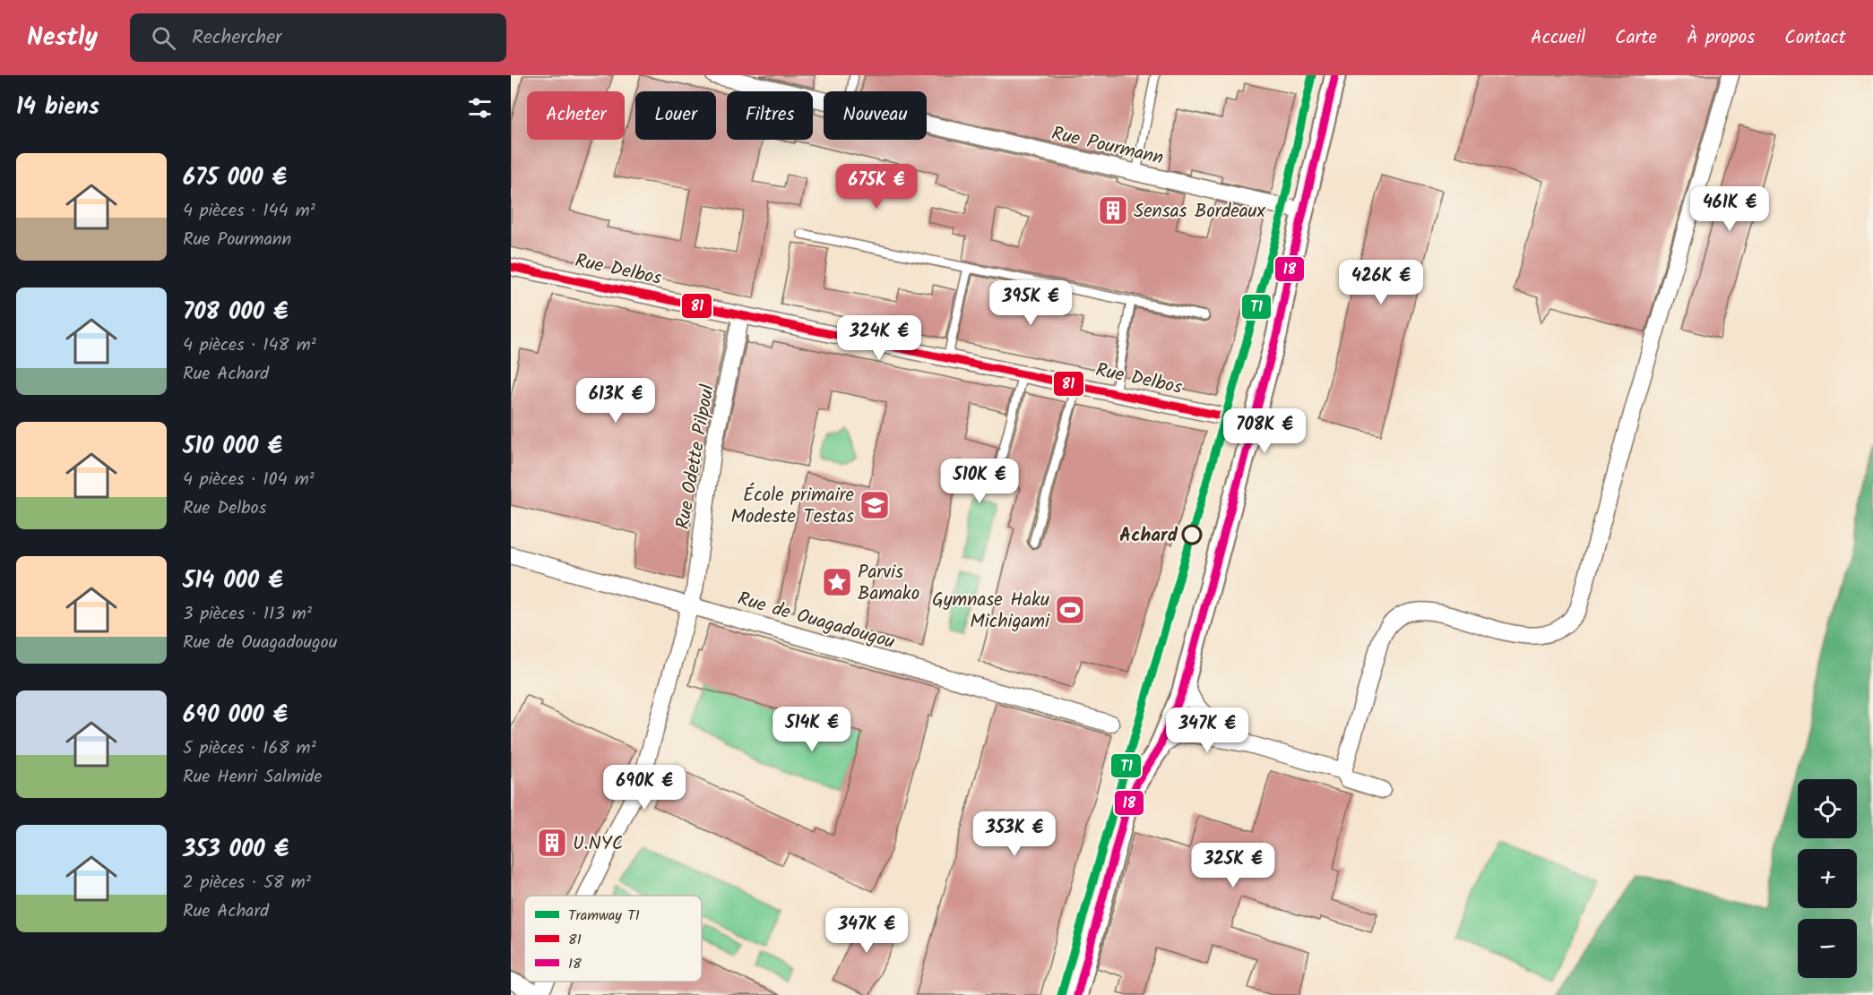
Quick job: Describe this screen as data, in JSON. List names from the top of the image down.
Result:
{
  "streets": {
    "street": [
      "Rue Pourmann",
      "Rue Delbos",
      "Rue Odette Pilpoul",
      "Rue de Ouagadougou"
    ]
  },
  "crossings": [
    ["Rue Delbos", "Rue Odette Pilpoul"],
    ["Rue Odette Pilpoul", "Rue de Ouagadougou"]
  ],
  "places": {
    "building": ["Sensas Bordeaux", "U.NYC"],
    "school or university": ["École primaire Modeste Testas"],
    "other": ["Achard"],
    "place": ["Parvis Bamako"],
    "sports": ["Gymnase Haku Michigami"]
  },
  "lines": ["tram line T1", "transit line 18", "transit line 81"],
  "legend": ["Tramway T1", "81", "18"],
  "page": {
    "header": "Nestly",
    "search": "Rechercher",
    "nav": [
      "Accueil",
      "Carte",
      "À propos",
      "Contact"
    ],
    "heading": "14 biens",
    "chip": [
      "Acheter",
      "Louer",
      "Filtres",
      "Nouveau"
    ],
    "list": [
      {
        "name": "675 000 €",
        "note": "4 pièces · 144 m² · Rue Pourmann"
      },
      {
        "name": "708 000 €",
        "note": "4 pièces · 148 m² · Rue Achard"
      },
      {
        "name": "510 000 €",
        "note": "4 pièces · 104 m² · Rue Delbos"
      },
      {
        "name": "514 000 €",
        "note": "3 pièces · 113 m² · Rue de Ouagadougou"
      },
      {
        "name": "690 000 €",
        "note": "5 pièces · 168 m² · Rue Henri Salmide"
      },
      {
        "name": "353 000 €",
        "note": "2 pièces · 58 m² · Rue Achard"
      }
    ],
    "price": [
      "675K €",
      "461K €",
      "426K €",
      "395K €",
      "324K €",
      "613K €",
      "708K €",
      "510K €",
      "514K €",
      "347K €",
      "690K €",
      "353K €",
      "325K €",
      "347K €"
    ],
    "map_buttons": ["+", "−"]
  }
}
